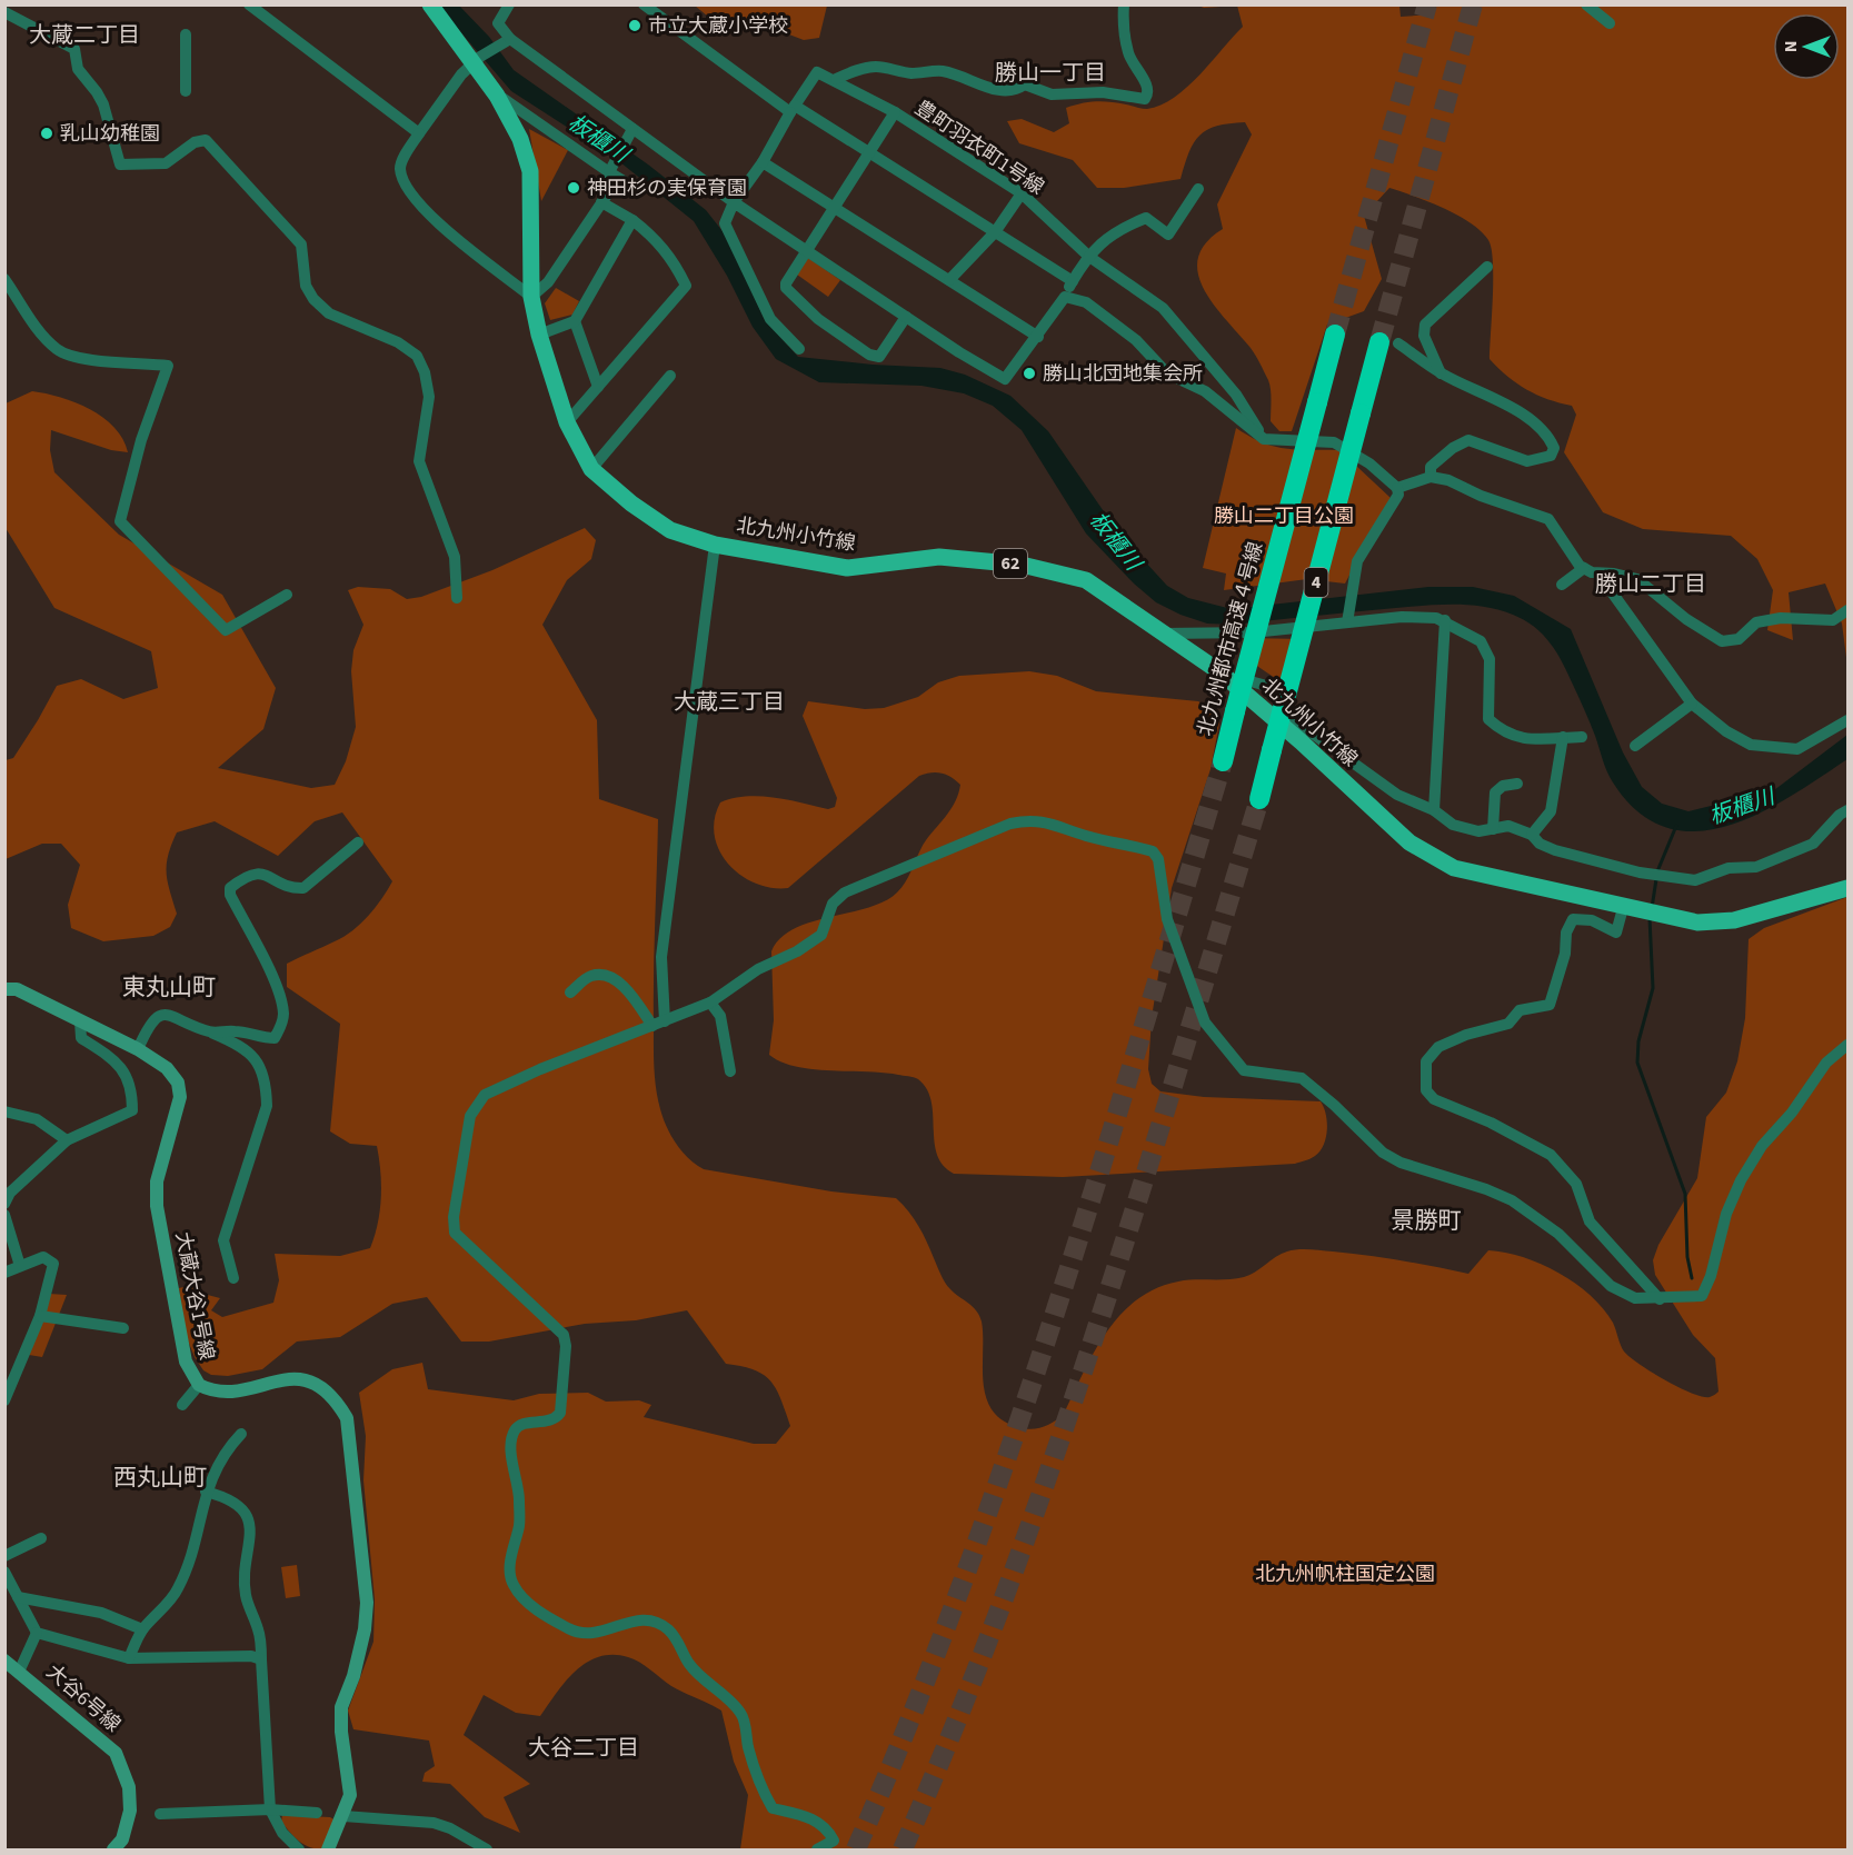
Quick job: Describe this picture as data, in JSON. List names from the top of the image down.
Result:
{
  "streets": {
    "highway": ["4", "北九州都市高速４号線"],
    "main road": ["北九州小竹線", "62"],
    "street": ["豊町羽衣町1号線", "大蔵大谷1号線", "大谷6号線"]
  },
  "districts": [
    "大蔵二丁目",
    "勝山一丁目",
    "勝山二丁目",
    "大蔵三丁目",
    "東丸山町",
    "景勝町",
    "西丸山町",
    "大谷二丁目"
  ],
  "water": ["板櫃川"],
  "parks": ["勝山二丁目公園", "北九州帆柱国定公園"],
  "places": [
    "市立大蔵小学校",
    "乳山幼稚園",
    "神田杉の実保育園",
    "勝山北団地集会所"
  ],
  "north": "left"
}
